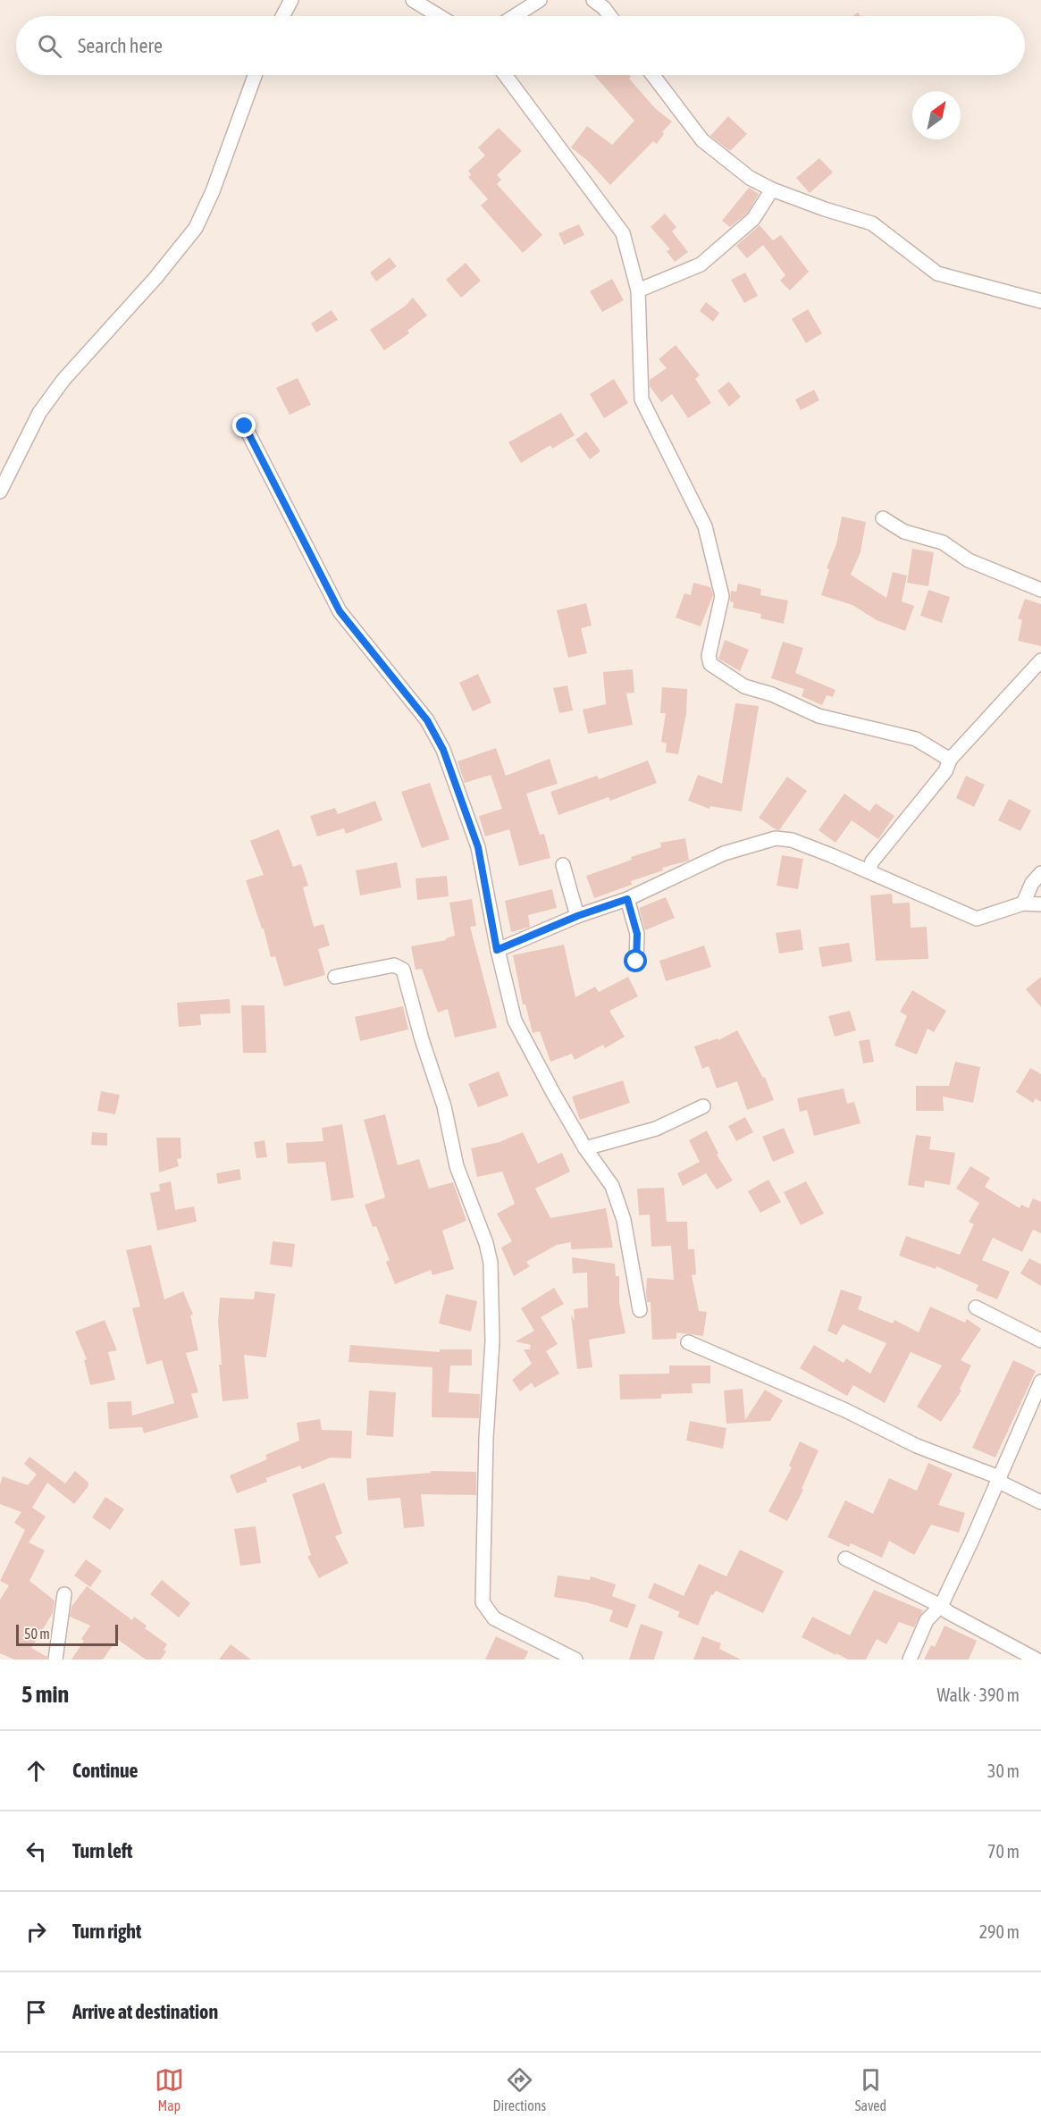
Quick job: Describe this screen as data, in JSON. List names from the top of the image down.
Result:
{
  "scale_bar": "50 m",
  "north": "top right",
  "page": {
    "search": "Search here",
    "scale": "50 m",
    "heading": ["5 min", "Walk · 390 m"],
    "list": [
      ["Continue", "30 m"],
      ["Turn left", "70 m"],
      ["Turn right", "290 m"],
      "Arrive at destination"
    ],
    "nav": ["Map", "Directions", "Saved"]
  }
}
